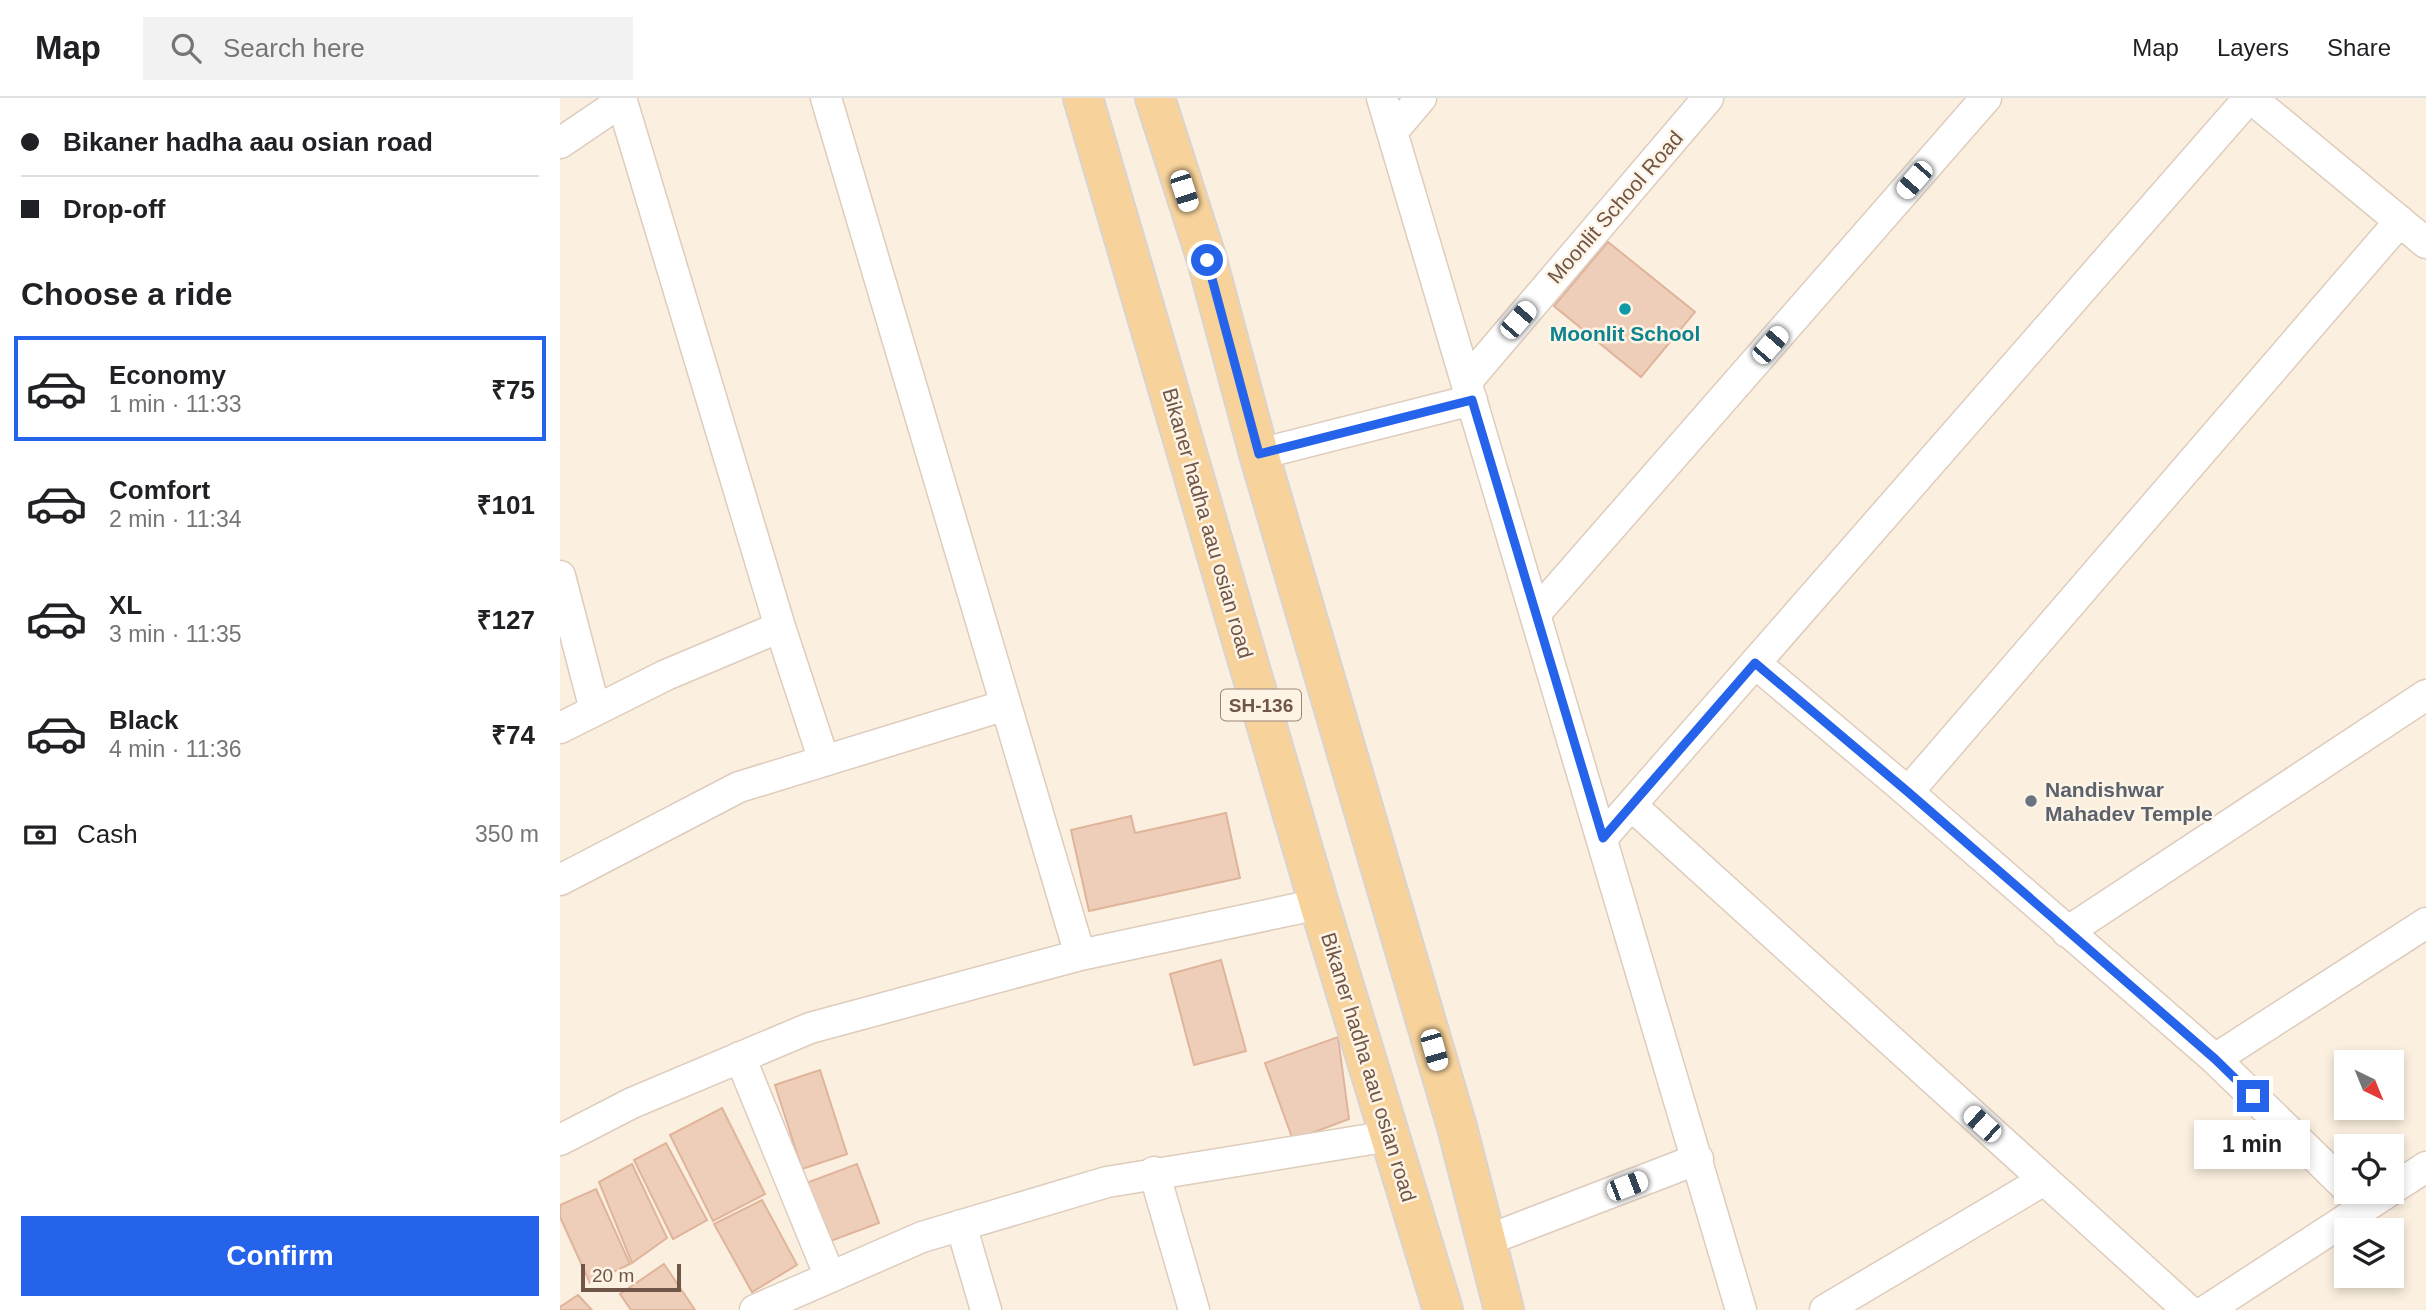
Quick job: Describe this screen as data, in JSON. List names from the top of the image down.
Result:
{
  "streets": {
    "main road": ["Bikaner hadha aau osian road", "SH-136"],
    "street": ["Moonlit School Road"]
  },
  "places": ["Moonlit School", "Nandishwar Mahadev Temple"],
  "scale_bar": "20 m",
  "north": "bottom right",
  "page": {
    "header": "Map",
    "search": "Search here",
    "nav": ["Map", "Layers", "Share"],
    "banner": ["Bikaner hadha aau osian road", "Drop-off"],
    "heading": "Choose a ride",
    "list": [
      {
        "name": "Economy",
        "note": "1 min · 11:33",
        "value": "₹75"
      },
      {
        "name": "Comfort",
        "note": "2 min · 11:34",
        "value": "₹101"
      },
      {
        "name": "XL",
        "note": "3 min · 11:35",
        "value": "₹127"
      },
      {
        "name": "Black",
        "note": "4 min · 11:36",
        "value": "₹74"
      }
    ],
    "pay": ["Cash", "350 m"],
    "bubble": "1 min",
    "buttons": "Confirm",
    "scale": "20 m"
  }
}
